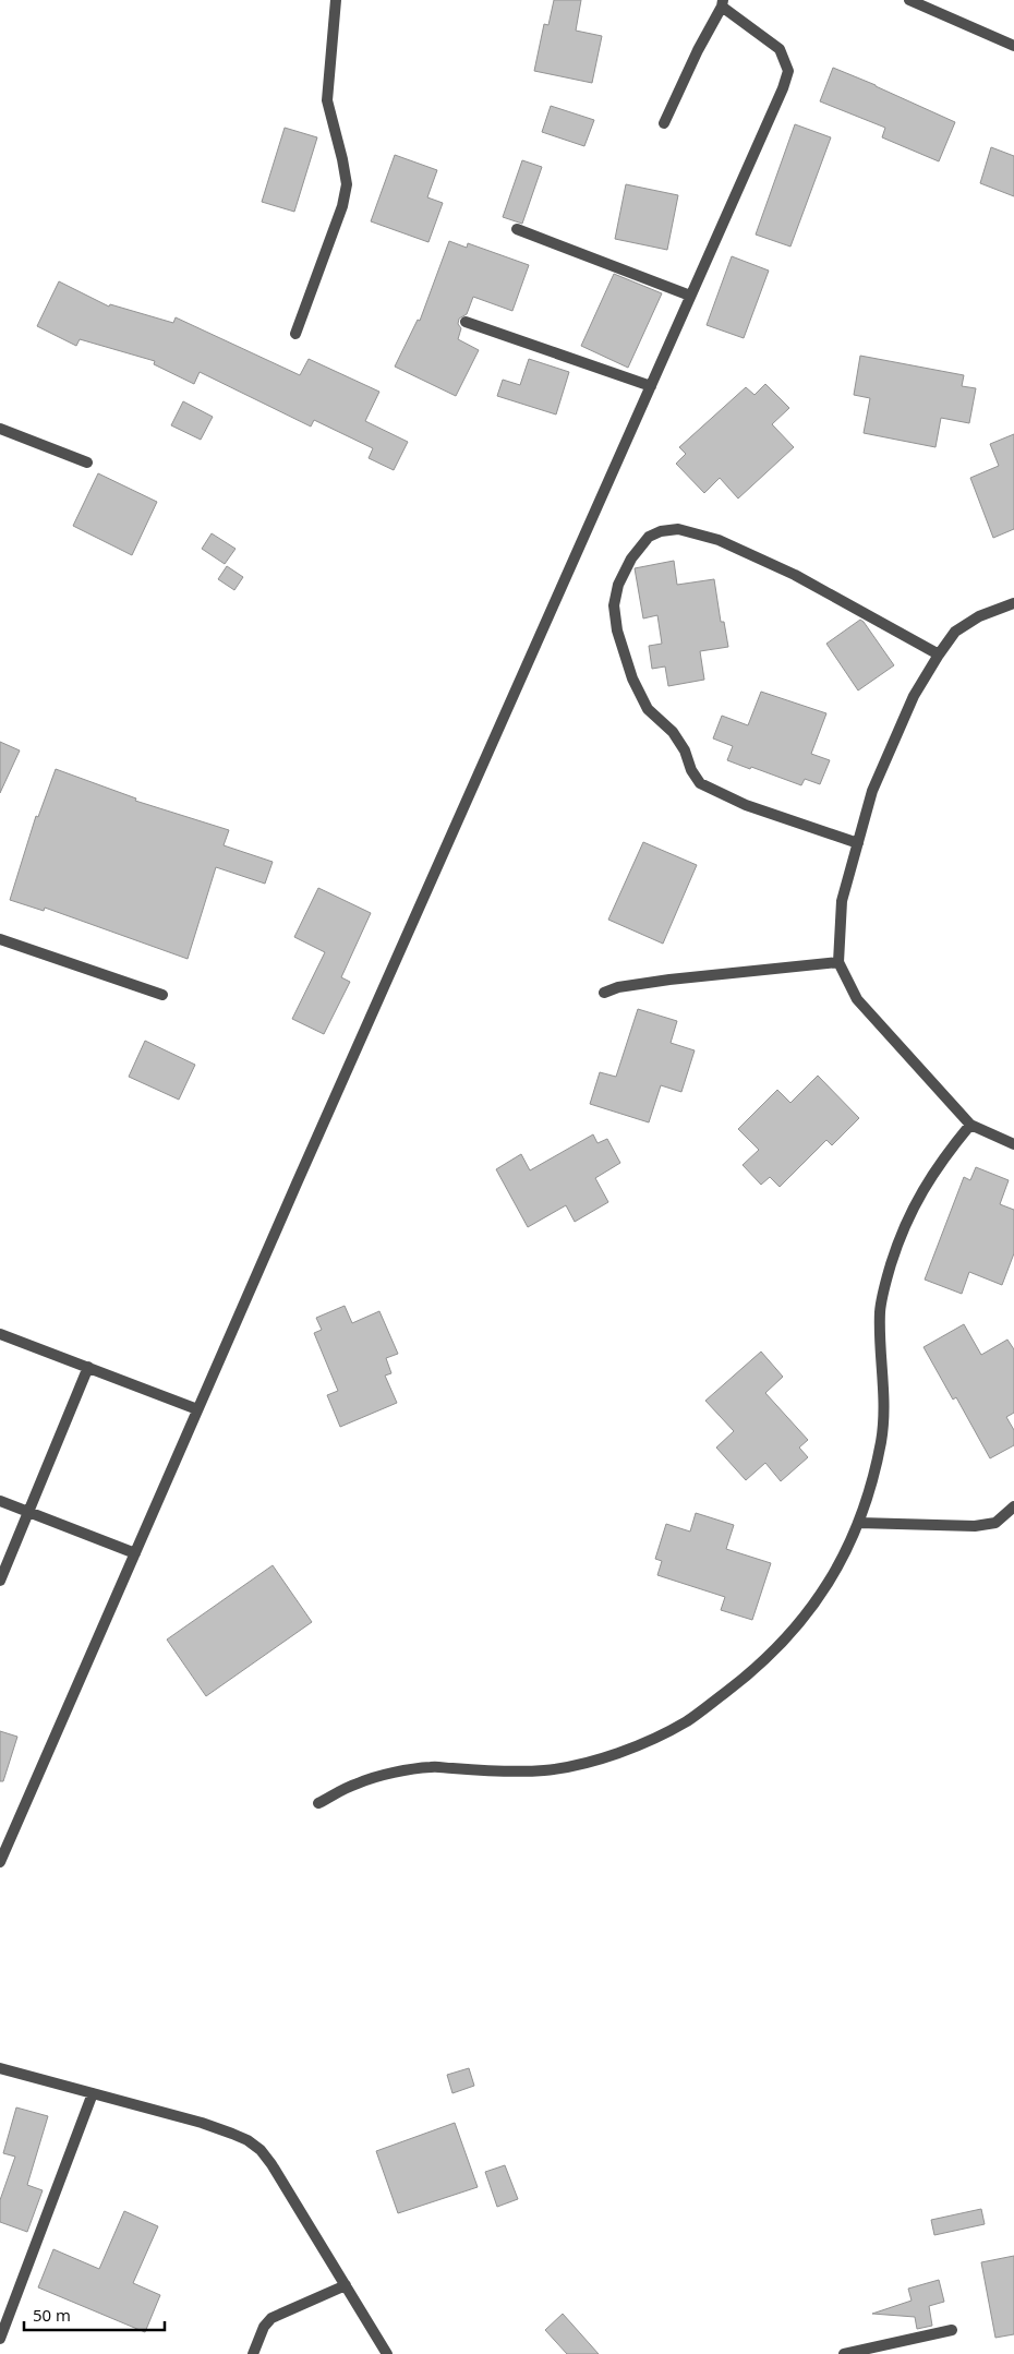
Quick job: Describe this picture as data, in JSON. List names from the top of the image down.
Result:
{
  "scale_bar": "50 m"
}
